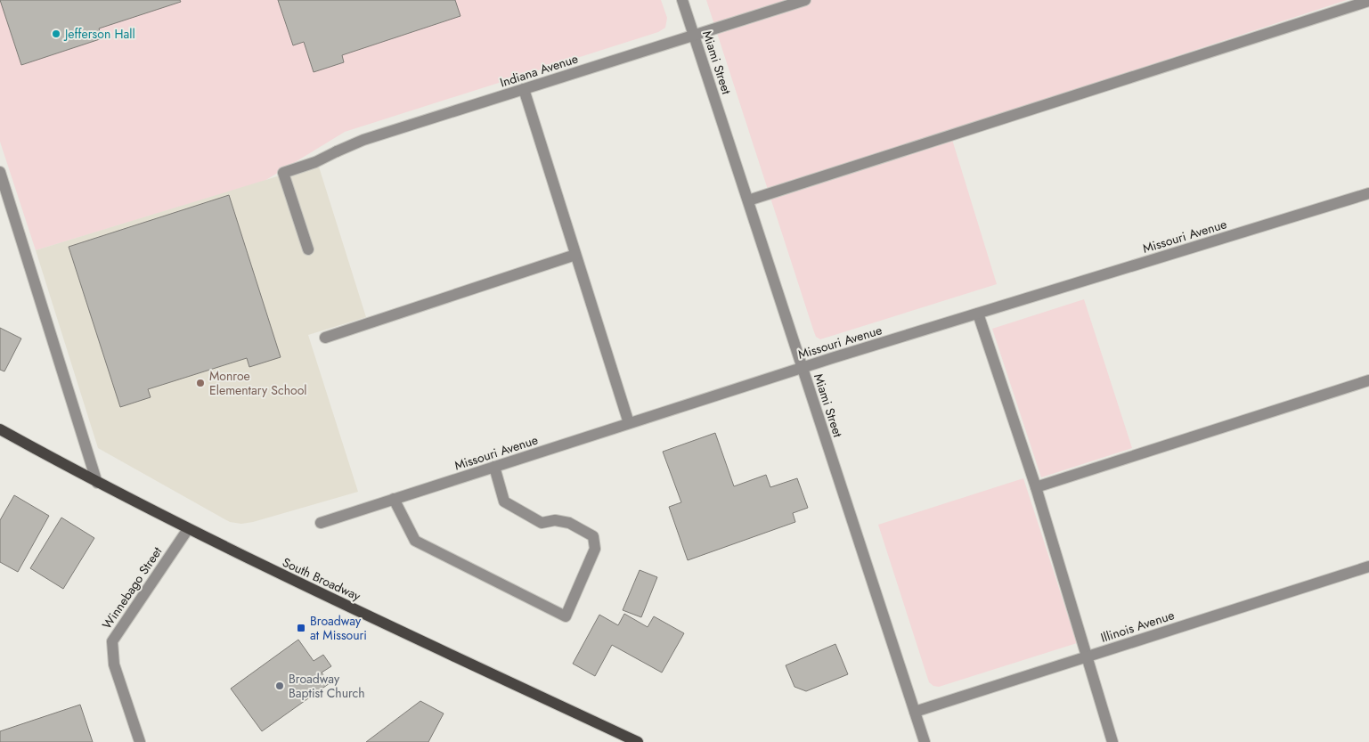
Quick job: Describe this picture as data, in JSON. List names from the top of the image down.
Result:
{
  "streets": {
    "main road": ["South Broadway"],
    "street": [
      "Miami Street",
      "Indiana Avenue",
      "Missouri Avenue",
      "Winnebago Street",
      "Illinois Avenue"
    ]
  },
  "crossings": [
    ["Miami Street", "Indiana Avenue"],
    ["Miami Street", "Missouri Avenue"],
    ["Miami Street", "Illinois Avenue"],
    ["South Broadway", "Winnebago Street"]
  ],
  "places": {
    "other": ["Jefferson Hall", "Monroe Elementary School", "Broadway Baptist Church"],
    "transit": ["Broadway at Missouri"]
  }
}
